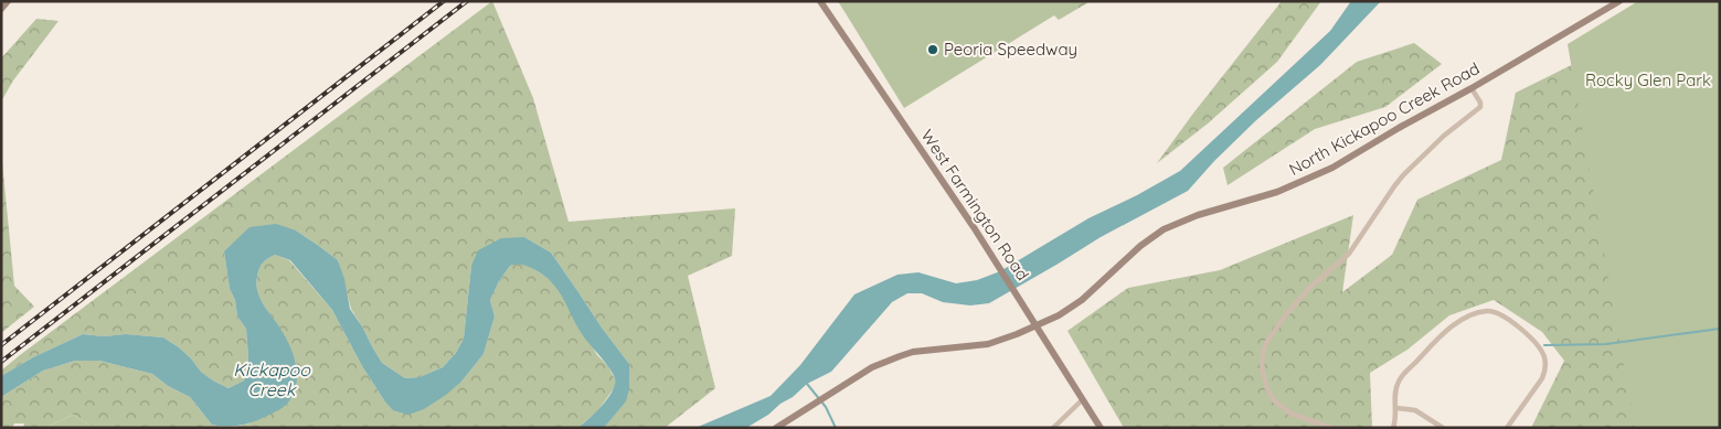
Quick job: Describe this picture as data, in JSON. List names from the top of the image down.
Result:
{
  "streets": {
    "main road": ["North Kickapoo Creek Road", "West Farmington Road"]
  },
  "crossings": [
    ["North Kickapoo Creek Road", "West Farmington Road"]
  ],
  "water": ["Kickapoo Creek"],
  "parks": ["Rocky Glen Park"],
  "places": ["Peoria Speedway"]
}
